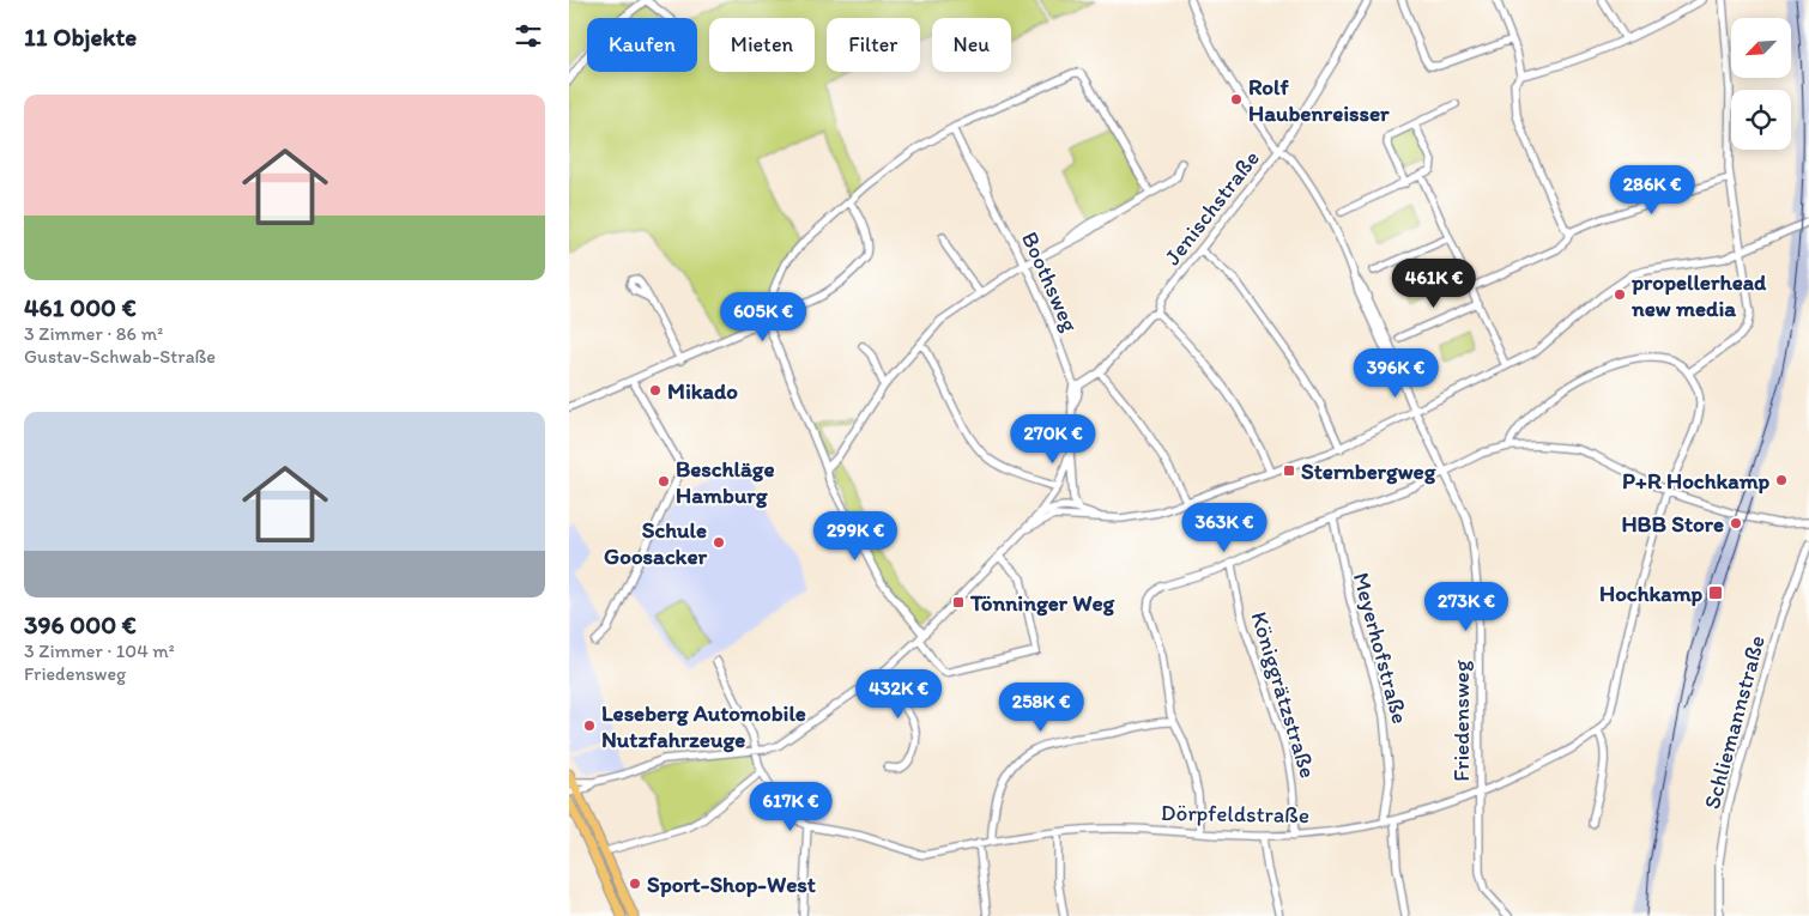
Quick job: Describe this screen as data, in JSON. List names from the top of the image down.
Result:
{
  "streets": {
    "street": [
      "Jenischstraße",
      "Boothsweg",
      "Meyerhofstraße",
      "Königgrätzstraße",
      "Friedensweg",
      "Schliemannstraße",
      "Dörpfeldstraße"
    ]
  },
  "crossings": [
    ["Jenischstraße", "Boothsweg"],
    ["Jenischstraße", "Friedensweg"],
    ["Meyerhofstraße", "Dörpfeldstraße"],
    ["Königgrätzstraße", "Dörpfeldstraße"],
    ["Friedensweg", "Dörpfeldstraße"]
  ],
  "places": {
    "other": [
      "Rolf Haubenreisser",
      "propellerhead new media",
      "Mikado",
      "P+R Hochkamp",
      "Beschläge Hamburg",
      "HBB Store",
      "Schule Goosacker",
      "Leseberg Automobile Nutzfahrzeuge",
      "Sport-Shop-West"
    ],
    "transit": ["Sternbergweg", "Hochkamp", "Tönninger Weg"]
  },
  "north": "bottom left",
  "page": {
    "heading": "11 Objekte",
    "chip": [
      "Kaufen",
      "Mieten",
      "Filter",
      "Neu"
    ],
    "list": [
      {
        "name": "461 000 €",
        "note": "3 Zimmer · 86 m² · Gustav-Schwab-Straße"
      },
      {
        "name": "396 000 €",
        "note": "3 Zimmer · 104 m² · Friedensweg"
      }
    ],
    "price": [
      "286K €",
      "461K €",
      "605K €",
      "396K €",
      "270K €",
      "363K €",
      "299K €",
      "273K €",
      "432K €",
      "258K €",
      "617K €"
    ]
  }
}
